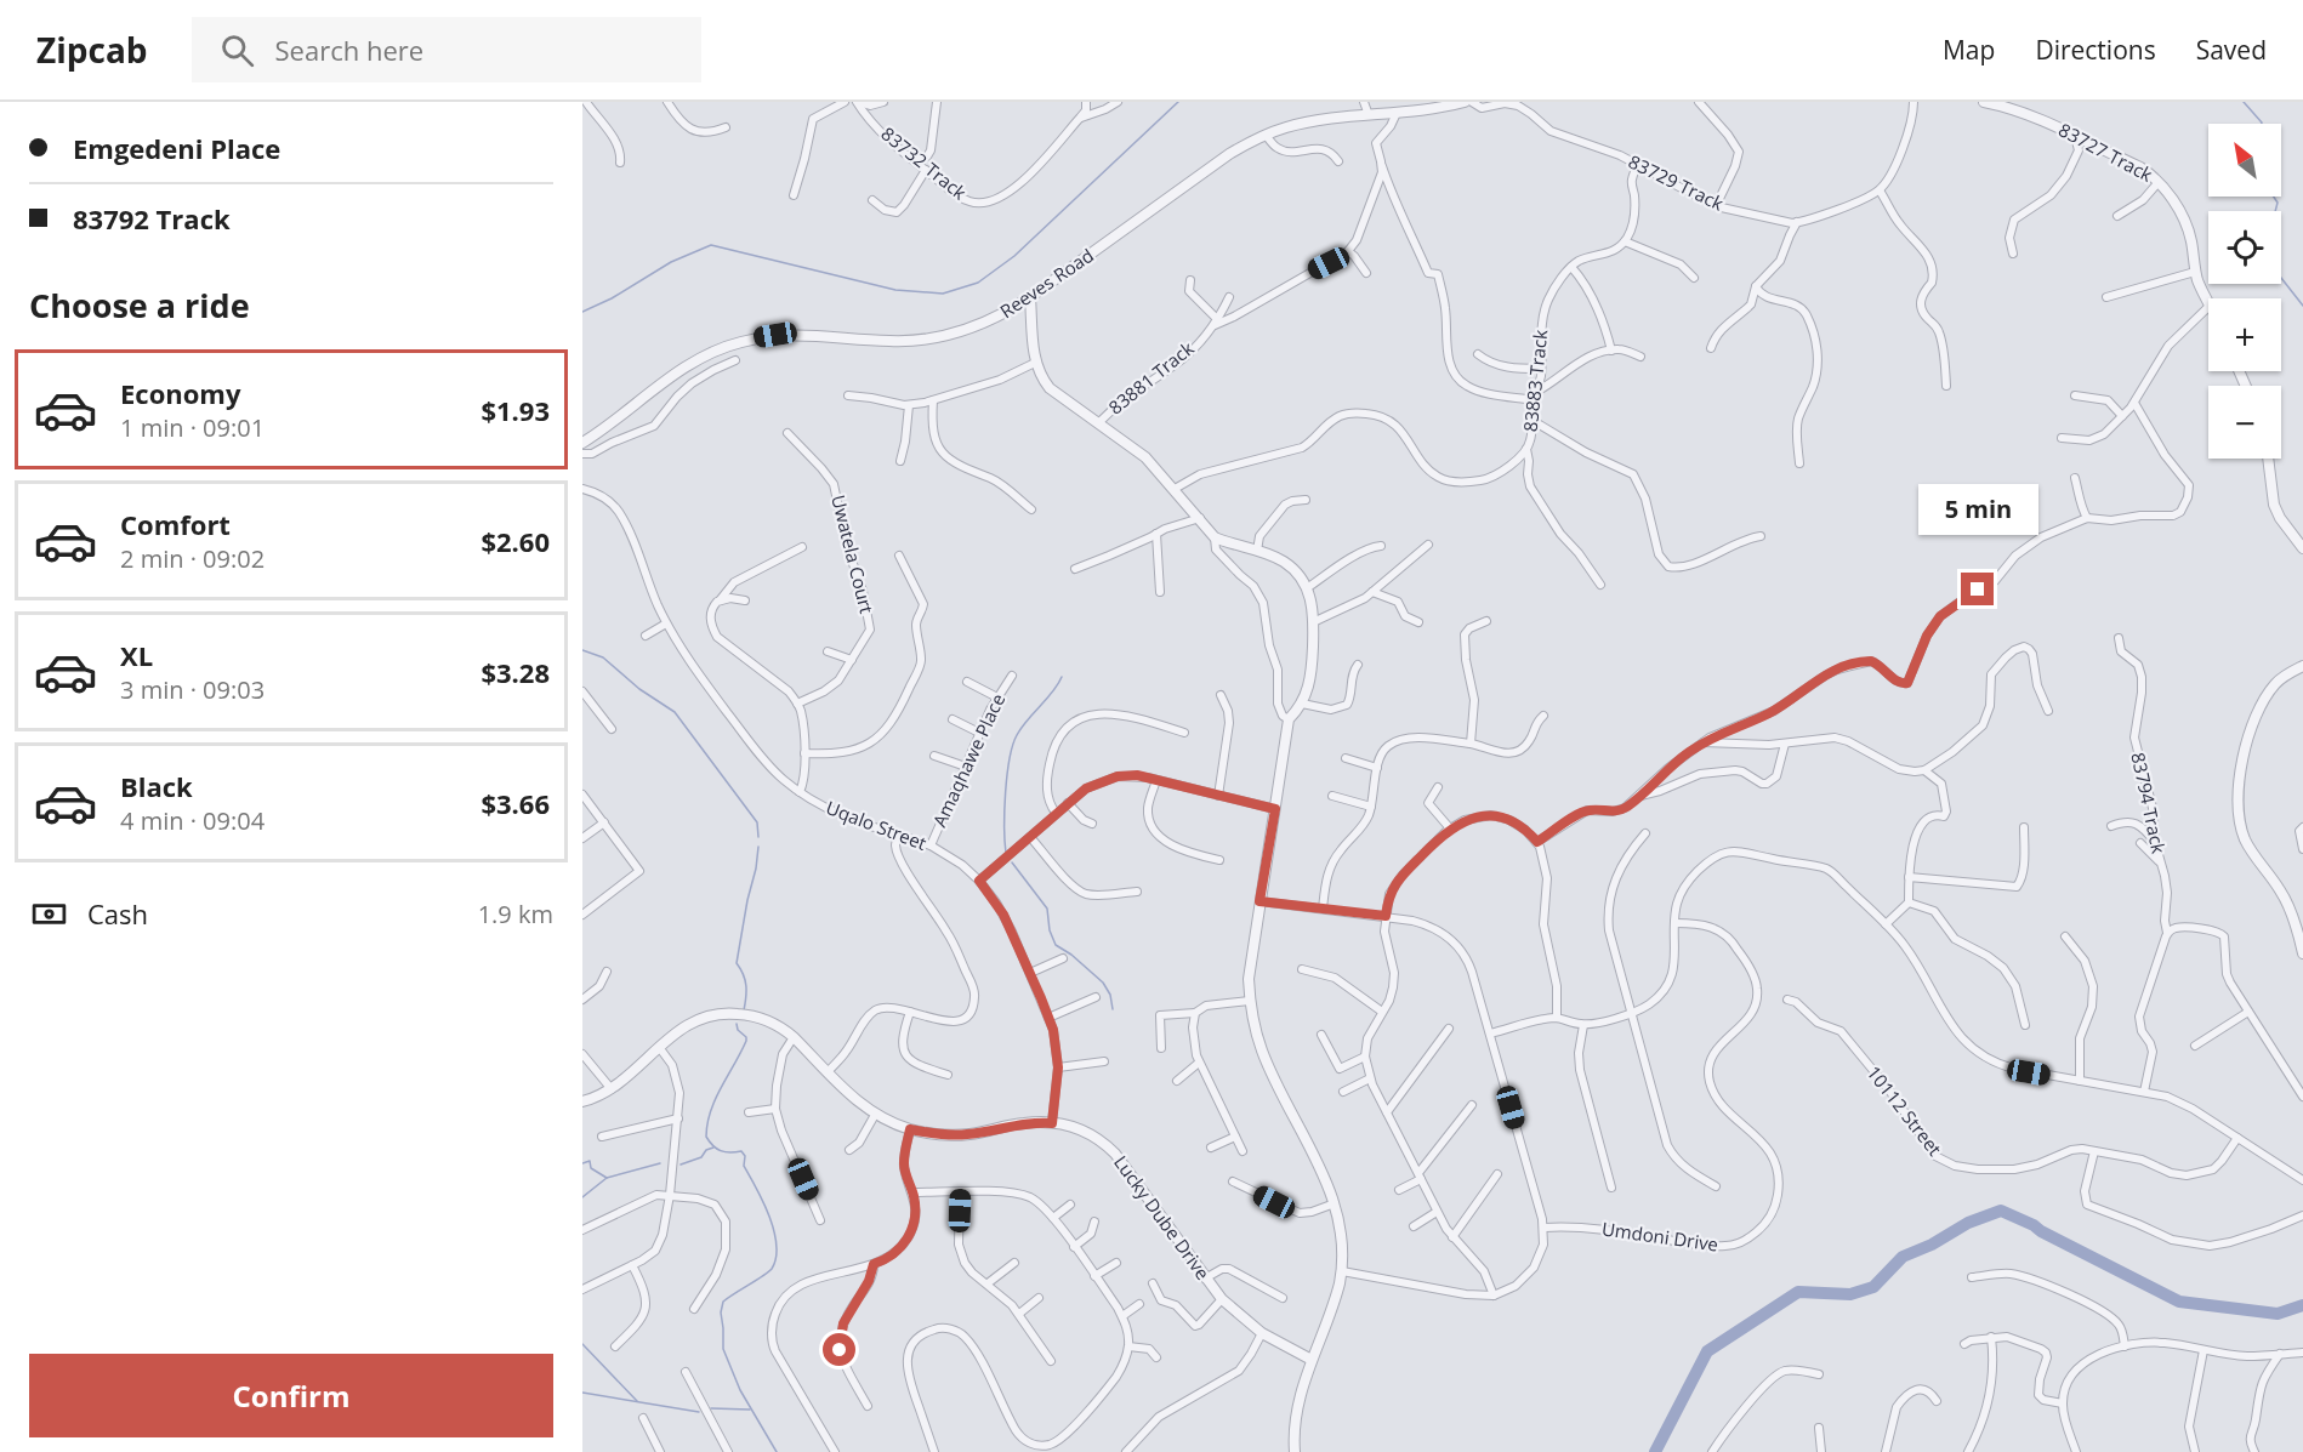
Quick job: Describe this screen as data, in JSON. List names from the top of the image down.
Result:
{
  "streets": {
    "street": [
      "83727 Track",
      "83732 Track",
      "83729 Track",
      "Reeves Road",
      "83881 Track",
      "83883 Track",
      "Uwatela Court",
      "Amaqhawe Place",
      "83794 Track",
      "Uqalo Street",
      "10112 Street",
      "Lucky Dube Drive",
      "Umdoni Drive"
    ]
  },
  "crossings": [
    ["Amaqhawe Place", "Uqalo Street"],
    ["Uqalo Street", "Lucky Dube Drive"]
  ],
  "north": "top left",
  "page": {
    "header": "Zipcab",
    "search": "Search here",
    "nav": ["Map", "Directions", "Saved"],
    "banner": ["Emgedeni Place", "83792 Track"],
    "map_buttons": ["+", "−"],
    "heading": "Choose a ride",
    "list": [
      {
        "name": "Economy",
        "note": "1 min · 09:01",
        "value": "$1.93"
      },
      {
        "name": "Comfort",
        "note": "2 min · 09:02",
        "value": "$2.60"
      },
      {
        "name": "XL",
        "note": "3 min · 09:03",
        "value": "$3.28"
      },
      {
        "name": "Black",
        "note": "4 min · 09:04",
        "value": "$3.66"
      }
    ],
    "bubble": "5 min",
    "pay": ["Cash", "1.9 km"],
    "buttons": "Confirm"
  }
}
